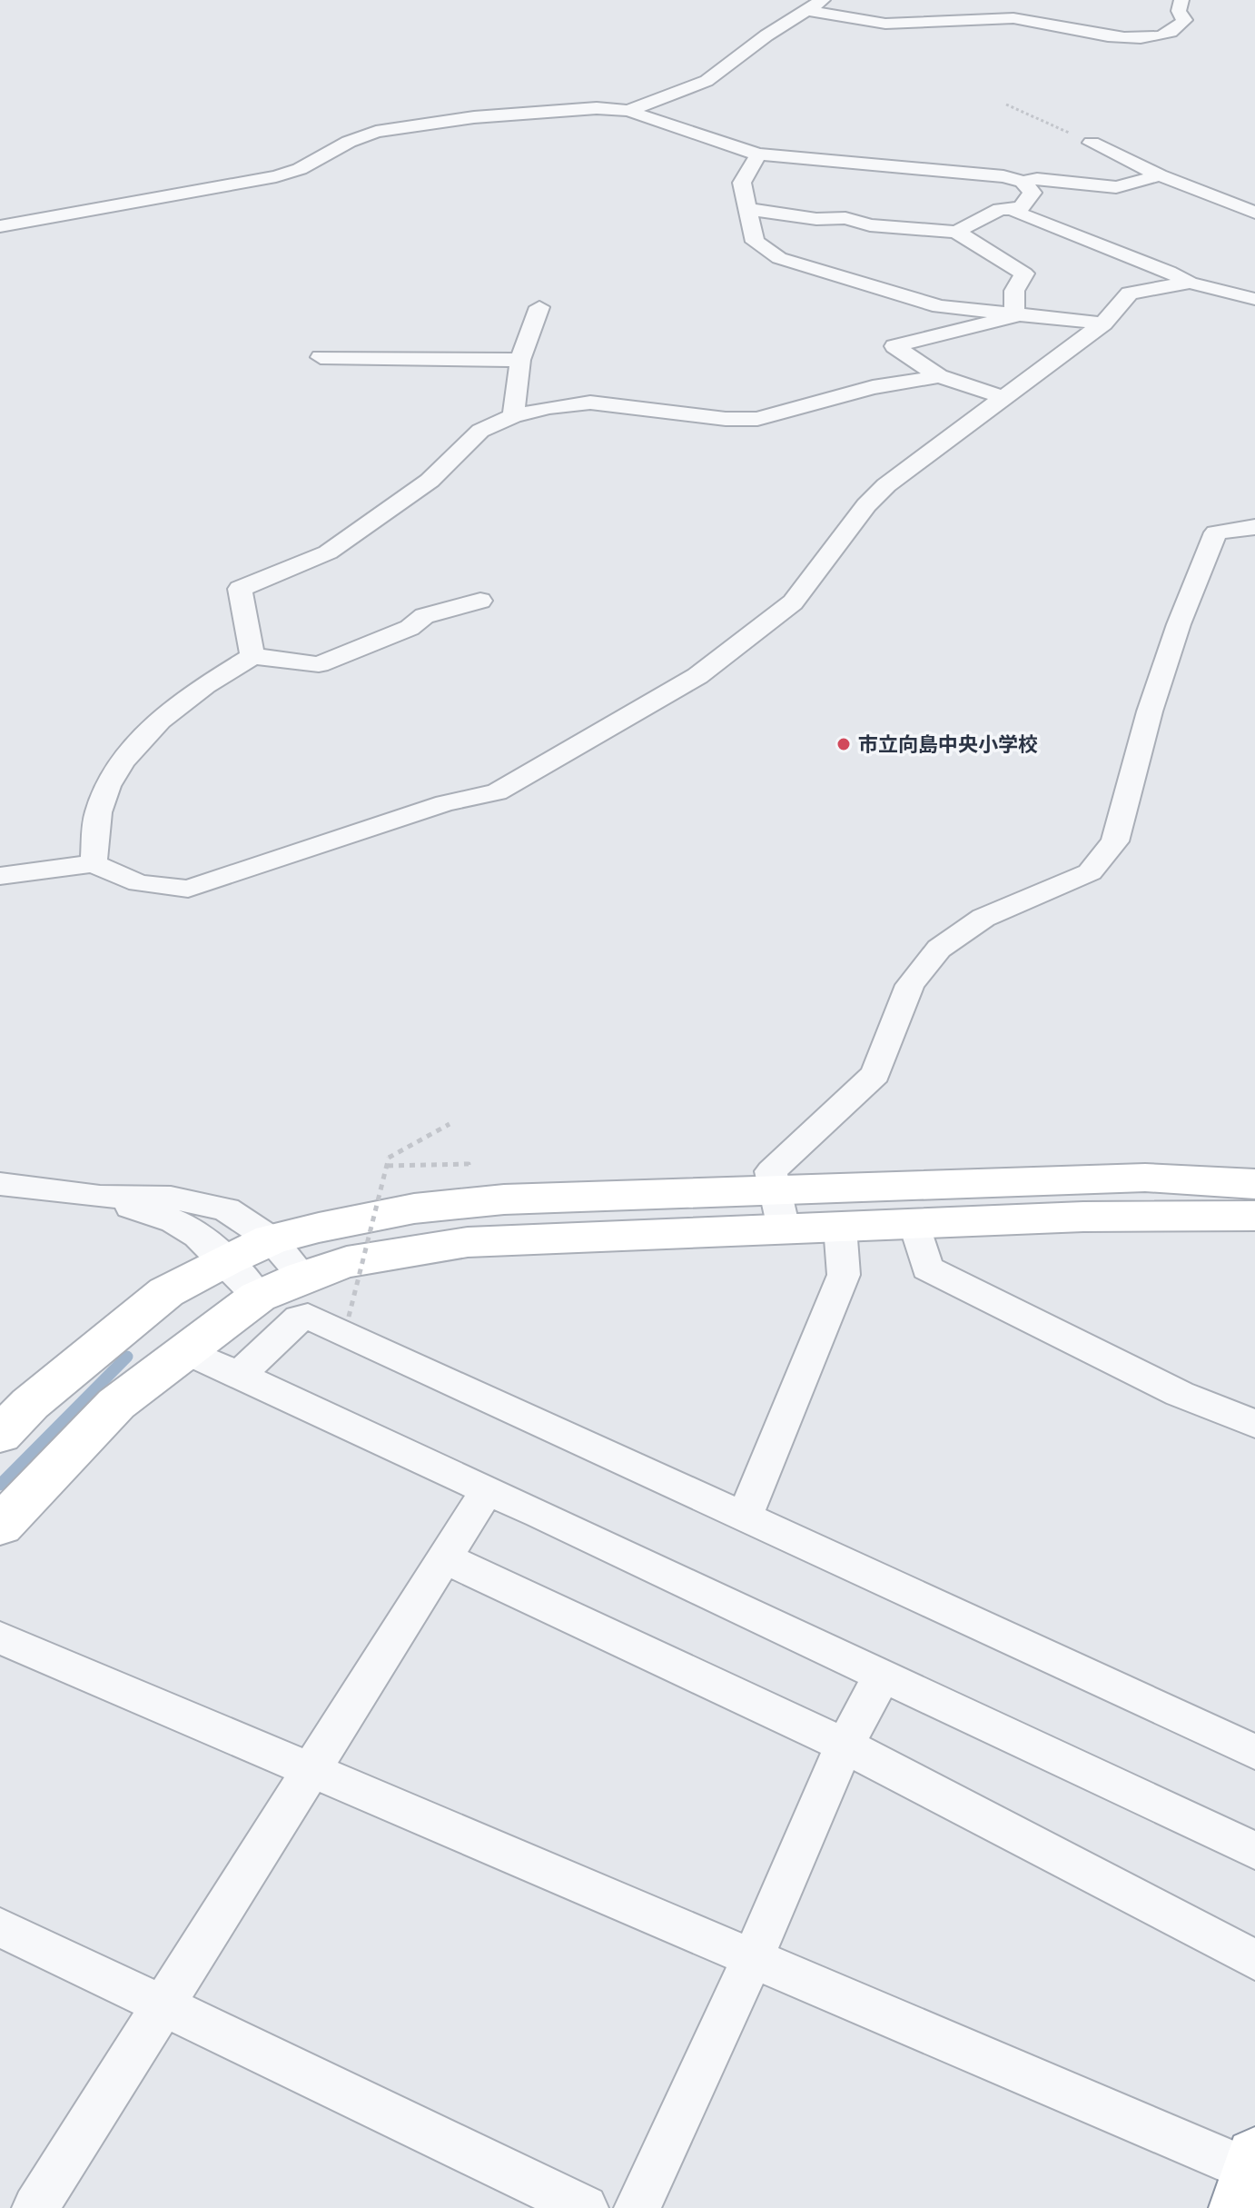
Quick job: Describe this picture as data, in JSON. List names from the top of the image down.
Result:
{
  "places": ["市立向島中央小学校"]
}
